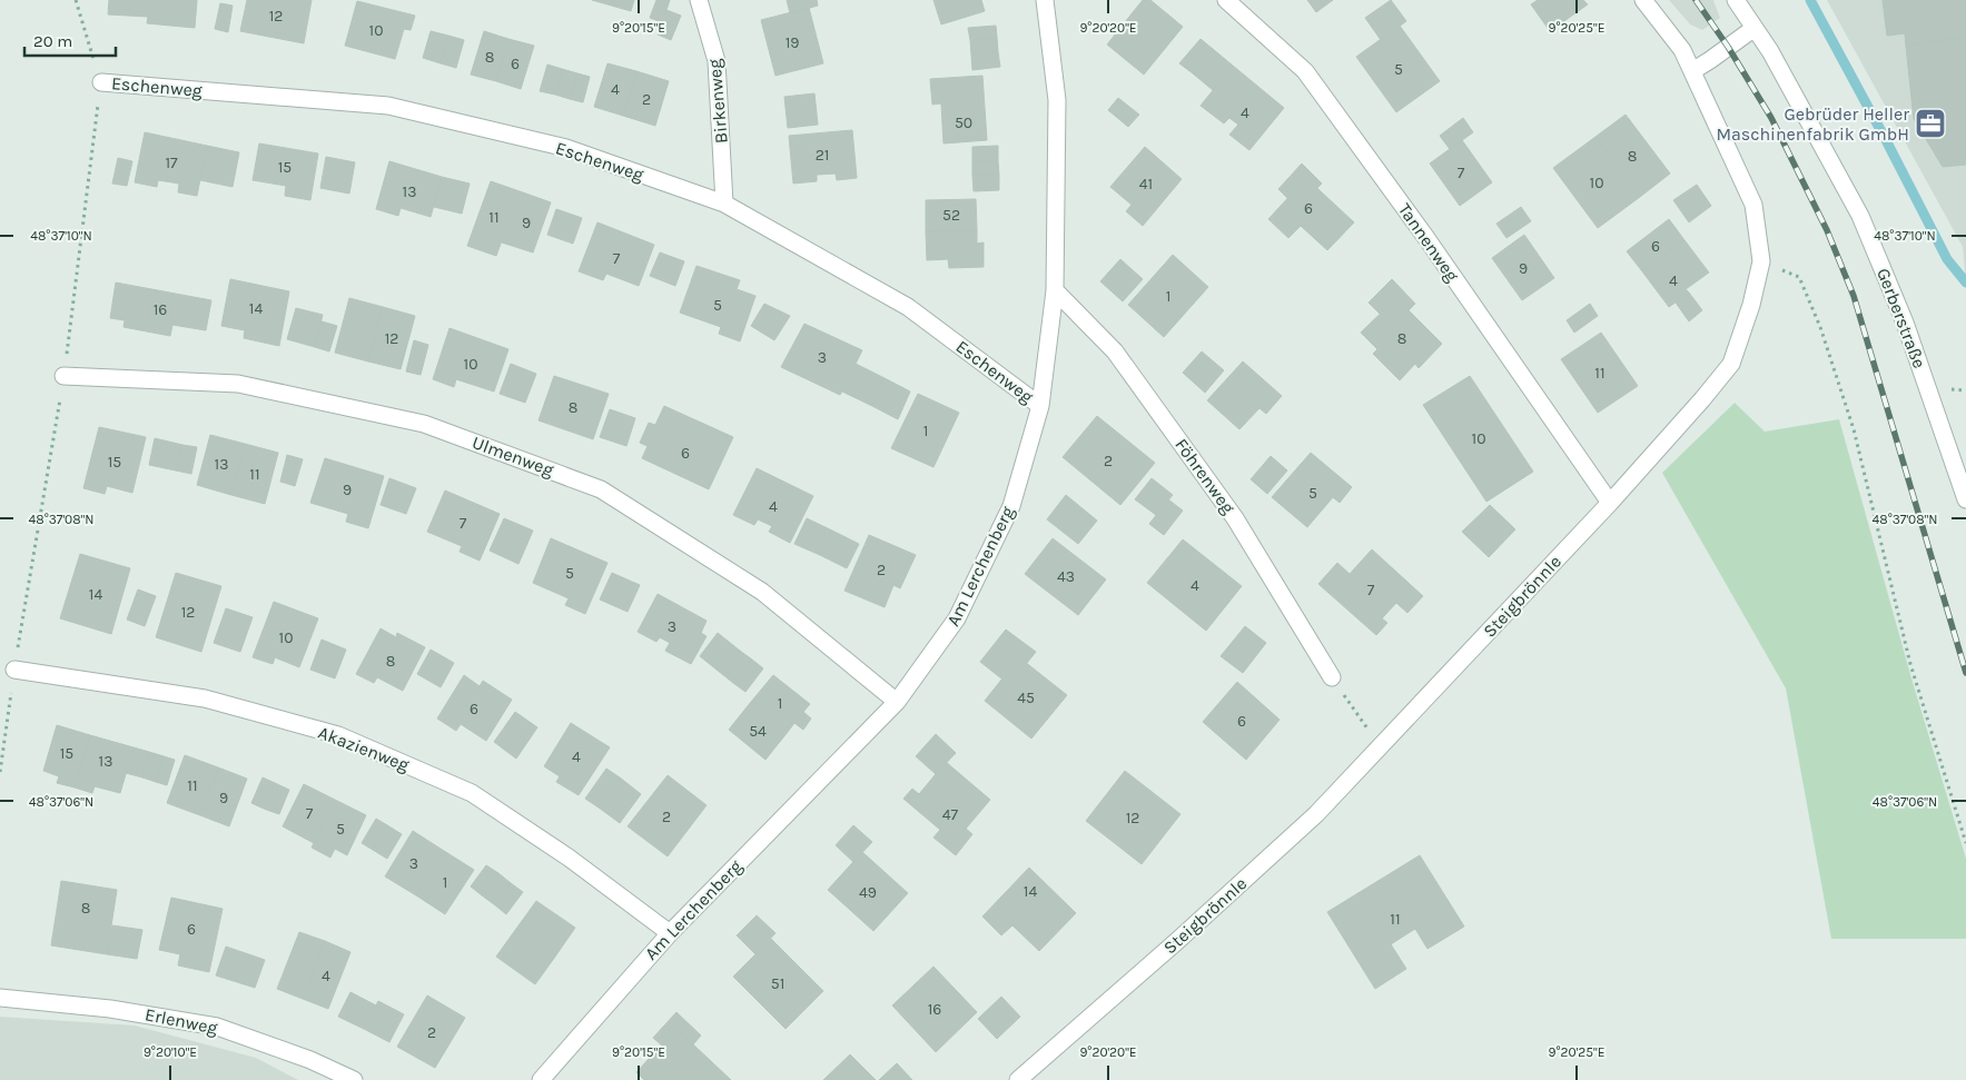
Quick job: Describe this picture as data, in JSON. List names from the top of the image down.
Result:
{
  "streets": {
    "street": [
      "Eschenweg",
      "Birkenweg",
      "Tannenweg",
      "Gerberstraße",
      "Ulmenweg",
      "Föhrenweg",
      "Am Lerchenberg",
      "Steigbrönnle",
      "Akazienweg",
      "Erlenweg"
    ]
  },
  "crossings": [
    ["Eschenweg", "Birkenweg"],
    ["Eschenweg", "Am Lerchenberg"],
    ["Tannenweg", "Steigbrönnle"],
    ["Ulmenweg", "Am Lerchenberg"],
    ["Föhrenweg", "Am Lerchenberg"],
    ["Am Lerchenberg", "Akazienweg"]
  ],
  "places": {
    "office": ["Gebrüder Heller Maschinenfabrik GmbH"]
  },
  "house_numbers": [
    "12",
    "10",
    "19",
    "8",
    "6",
    "5",
    "4",
    "2",
    "4",
    "50",
    "21",
    "8",
    "17",
    "15",
    "7",
    "10",
    "41",
    "13",
    "6",
    "52",
    "11",
    "9",
    "6",
    "7",
    "9",
    "4",
    "1",
    "5",
    "14",
    "16",
    "12",
    "8",
    "3",
    "10",
    "11",
    "8",
    "1",
    "10",
    "6",
    "2",
    "15",
    "13",
    "11",
    "9",
    "5",
    "4",
    "7",
    "2",
    "5",
    "43",
    "4",
    "7",
    "14",
    "12",
    "3",
    "10",
    "8",
    "45",
    "1",
    "6",
    "6",
    "54",
    "15",
    "4",
    "13",
    "11",
    "9",
    "7",
    "47",
    "2",
    "12",
    "5",
    "3",
    "1",
    "14",
    "49",
    "8",
    "11",
    "6",
    "4",
    "51",
    "16",
    "2"
  ],
  "scale_bar": "20 m",
  "coordinates": [
    "9°20'15\"E",
    "9°20'20\"E",
    "9°20'25\"E",
    "48°37'10\"N",
    "48°37'08\"N",
    "48°37'06\"N",
    "9°20'10\"E"
  ]
}
